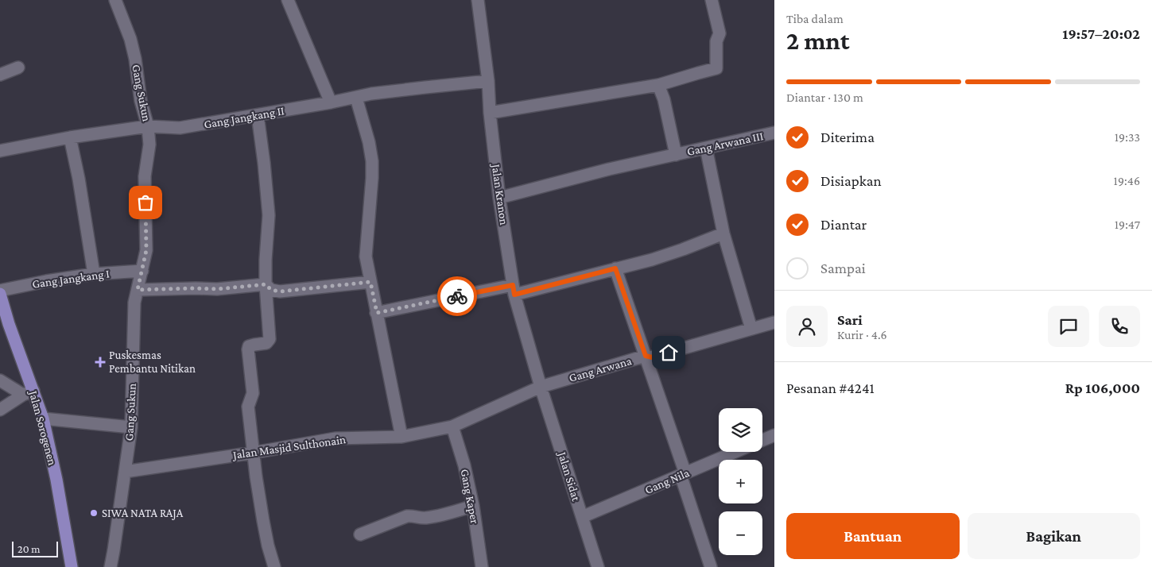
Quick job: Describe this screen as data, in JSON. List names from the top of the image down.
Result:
{
  "streets": {
    "main road": ["Jalan Sorogenen"],
    "street": [
      "Gang Sukun",
      "Gang Jangkang II",
      "Gang Arwana III",
      "Jalan Kranon",
      "Gang Jangkang I",
      "Gang Arwana",
      "Jalan Masjid Sulthonain",
      "Jalan Sidat",
      "Gang Nila",
      "Gang Kaper"
    ]
  },
  "crossings": [
    ["Gang Sukun", "Gang Jangkang II"],
    ["Gang Sukun", "Gang Jangkang I"],
    ["Gang Sukun", "Jalan Masjid Sulthonain"],
    ["Gang Jangkang II", "Jalan Kranon"],
    ["Gang Arwana III", "Jalan Kranon"],
    ["Jalan Kranon", "Gang Arwana"],
    ["Jalan Kranon", "Jalan Masjid Sulthonain"],
    ["Jalan Kranon", "Jalan Sidat"],
    ["Gang Jangkang I", "Jalan Sorogenen"],
    ["Gang Arwana", "Jalan Masjid Sulthonain"],
    ["Gang Arwana", "Jalan Sidat"],
    ["Jalan Masjid Sulthonain", "Jalan Sidat"],
    ["Jalan Masjid Sulthonain", "Gang Kaper"],
    ["Jalan Sidat", "Gang Nila"]
  ],
  "places": {
    "health": ["Puskesmas Pembantu Nitikan"],
    "other": ["SIWA NATA RAJA"]
  },
  "scale_bar": "20 m",
  "page": {
    "heading": ["2 mnt", "Tiba dalam", "19:57–20:02"],
    "panel": [
      "Sari",
      "Kurir · 4.6",
      "Pesanan #4241",
      "Rp 106,000"
    ],
    "bar": "Diantar · 130 m",
    "list": [
      ["Diterima", "19:33"],
      ["Disiapkan", "19:46"],
      ["Diantar", "19:47"],
      "Sampai"
    ],
    "map_buttons": ["+", "−"],
    "buttons": ["Bantuan", "Bagikan"],
    "scale": "20 m"
  }
}
